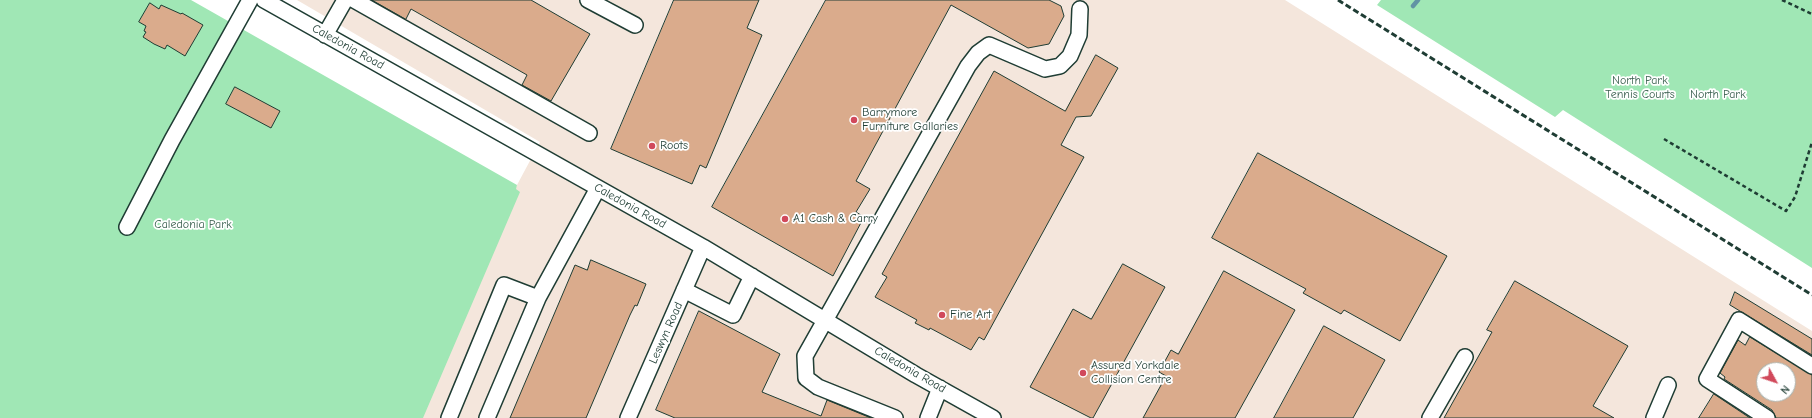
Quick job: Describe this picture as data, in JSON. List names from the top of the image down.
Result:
{
  "streets": {
    "street": ["Caledonia Road", "Leswyn Road"]
  },
  "crossings": [
    ["Caledonia Road", "Leswyn Road"]
  ],
  "parks": ["North Park Tennis Courts", "North Park", "Caledonia Park"],
  "places": [
    "Barrymore Furniture Gallaries",
    "Roots",
    "A1 Cash & Carry",
    "Fine Art",
    "Assured Yorkdale Collision Centre"
  ],
  "north": "bottom right"
}
